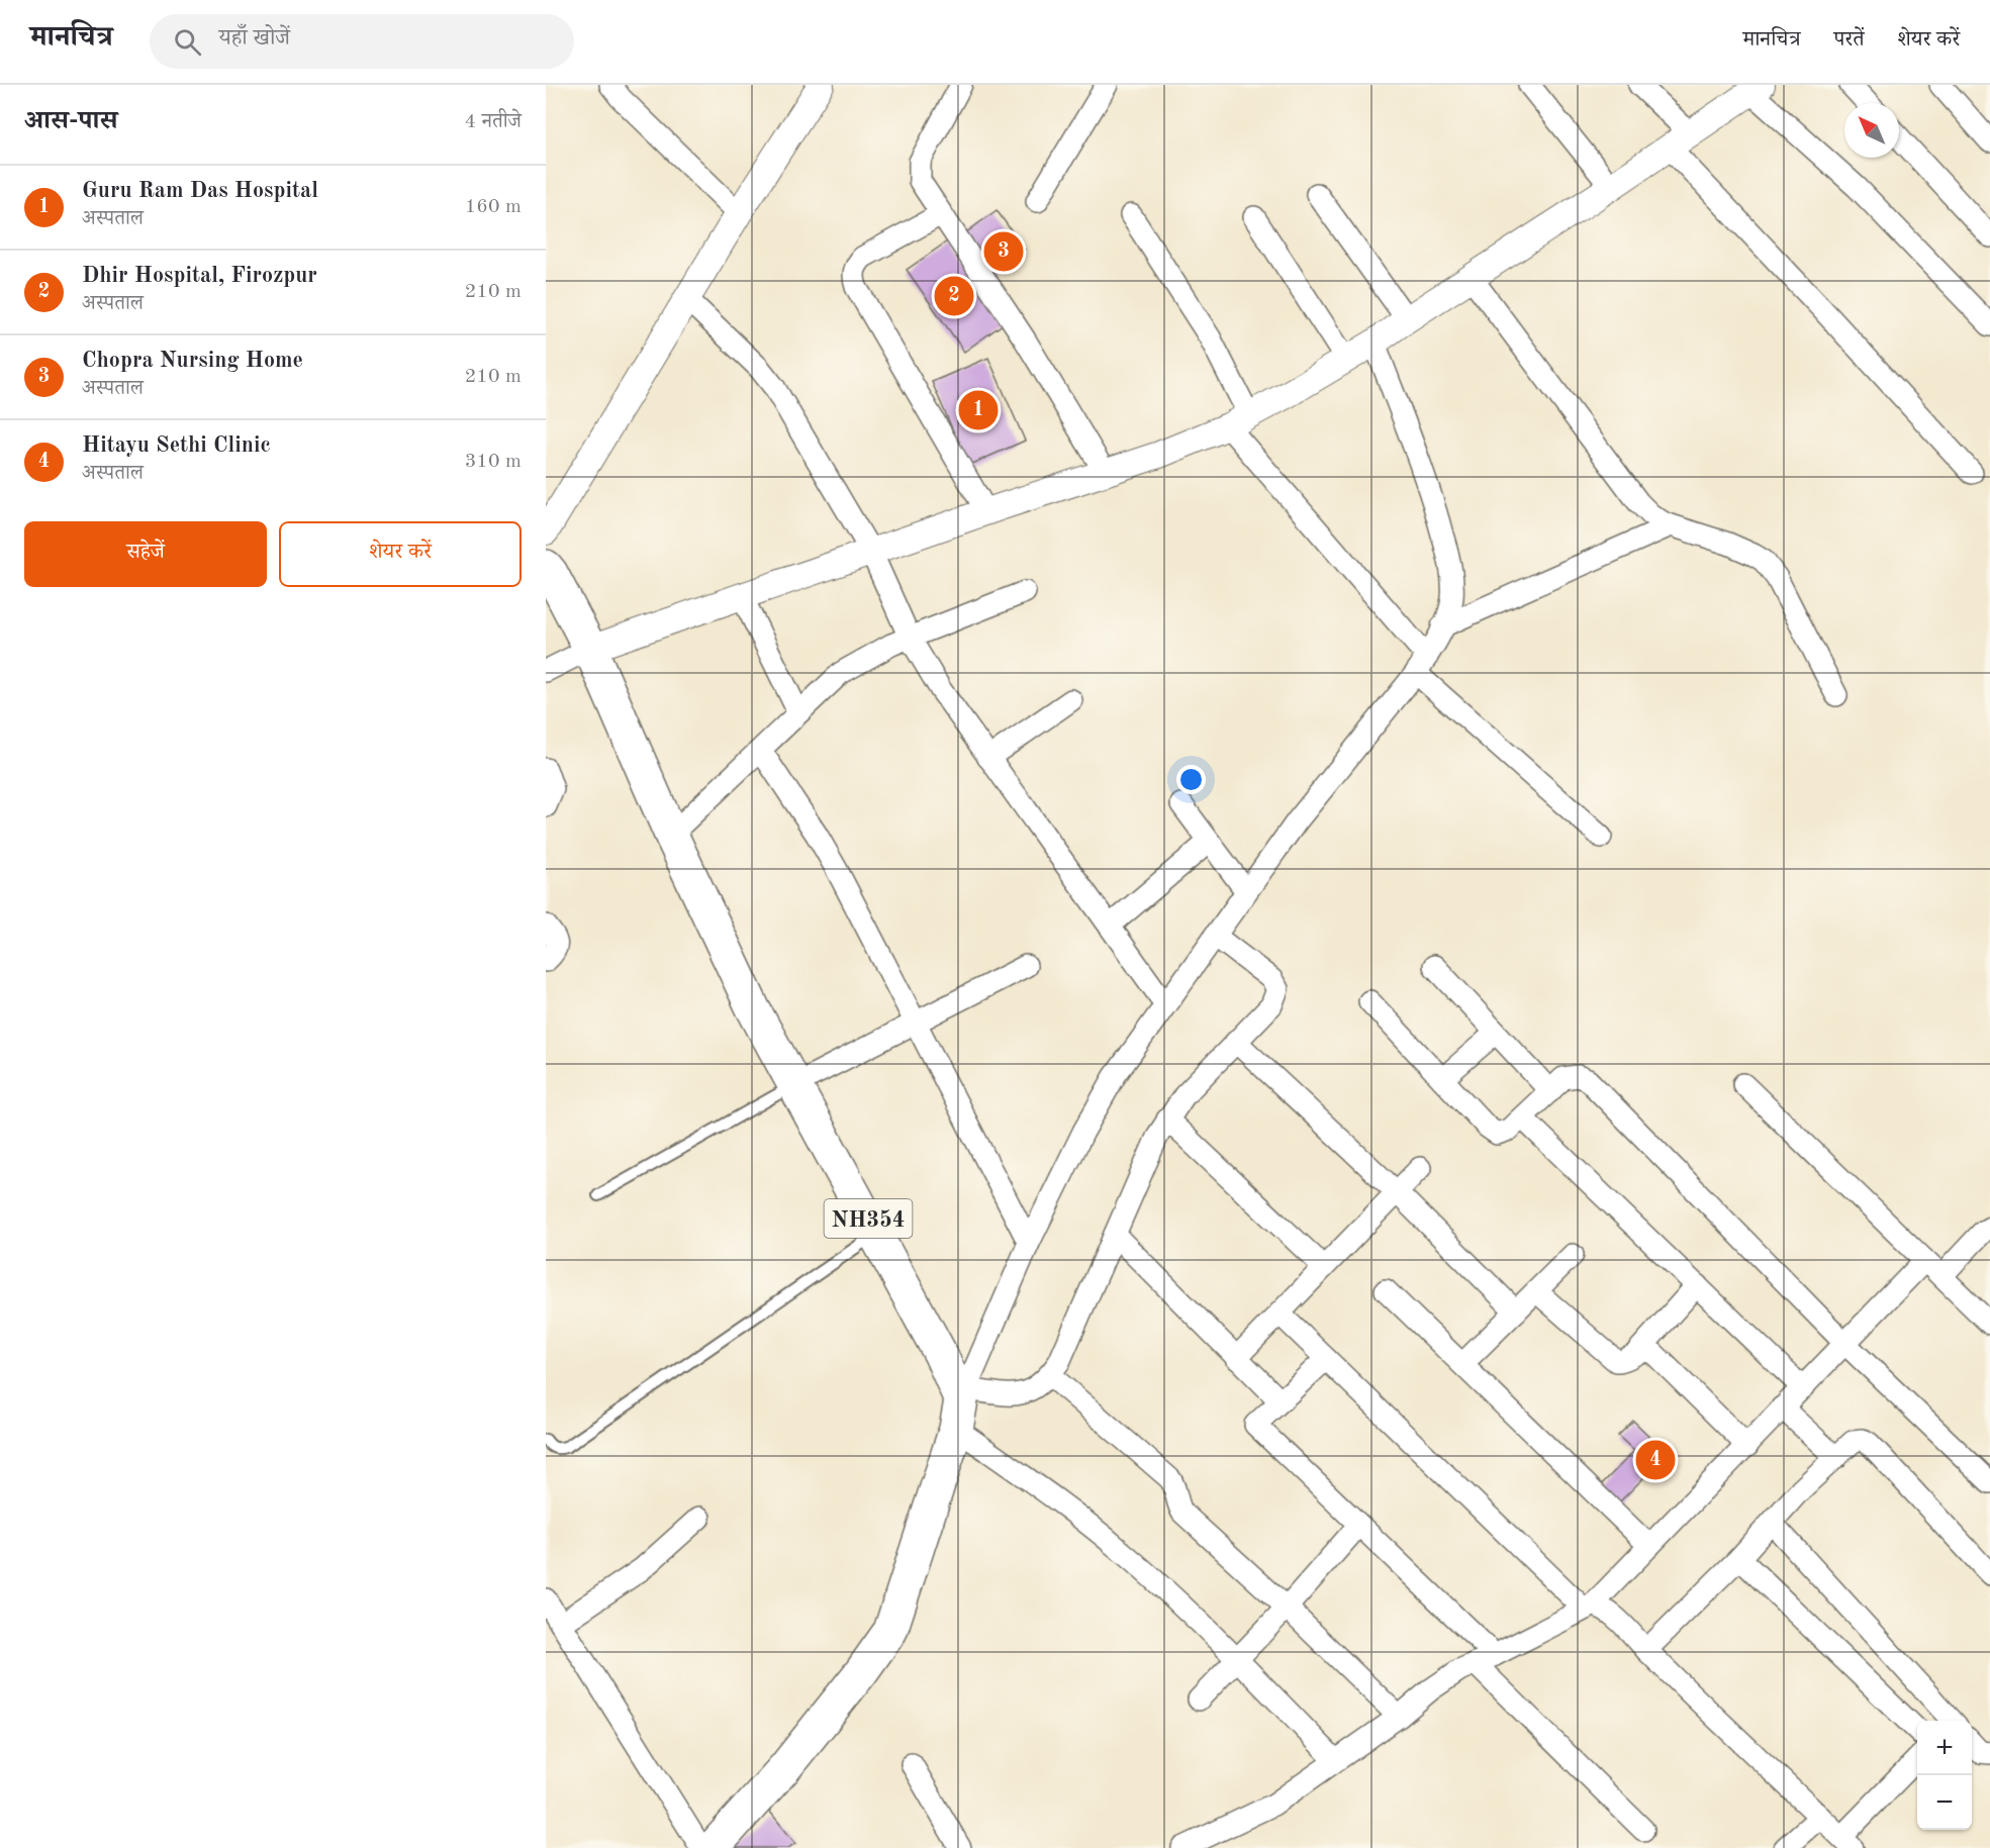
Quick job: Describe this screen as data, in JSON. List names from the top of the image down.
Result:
{
  "streets": {
    "highway": ["NH354"]
  },
  "north": "top left",
  "page": {
    "header": "मानचित्र",
    "search": "यहाँ खोजें",
    "nav": ["मानचित्र", "परतें", "शेयर करें"],
    "heading": ["आस-पास", "4 नतीजे"],
    "list": [
      {
        "mark": "1",
        "name": "Guru Ram Das Hospital",
        "note": "अस्पताल",
        "value": "160 m"
      },
      {
        "mark": "2",
        "name": "Dhir Hospital, Firozpur",
        "note": "अस्पताल",
        "value": "210 m"
      },
      {
        "mark": "3",
        "name": "Chopra Nursing Home",
        "note": "अस्पताल",
        "value": "210 m"
      },
      {
        "mark": "4",
        "name": "Hitayu Sethi Clinic",
        "note": "अस्पताल",
        "value": "310 m"
      }
    ],
    "pins": [
      "3",
      "2",
      "1",
      "4"
    ],
    "buttons": ["सहेजें", "शेयर करें"],
    "map_buttons": ["+", "−"]
  }
}
